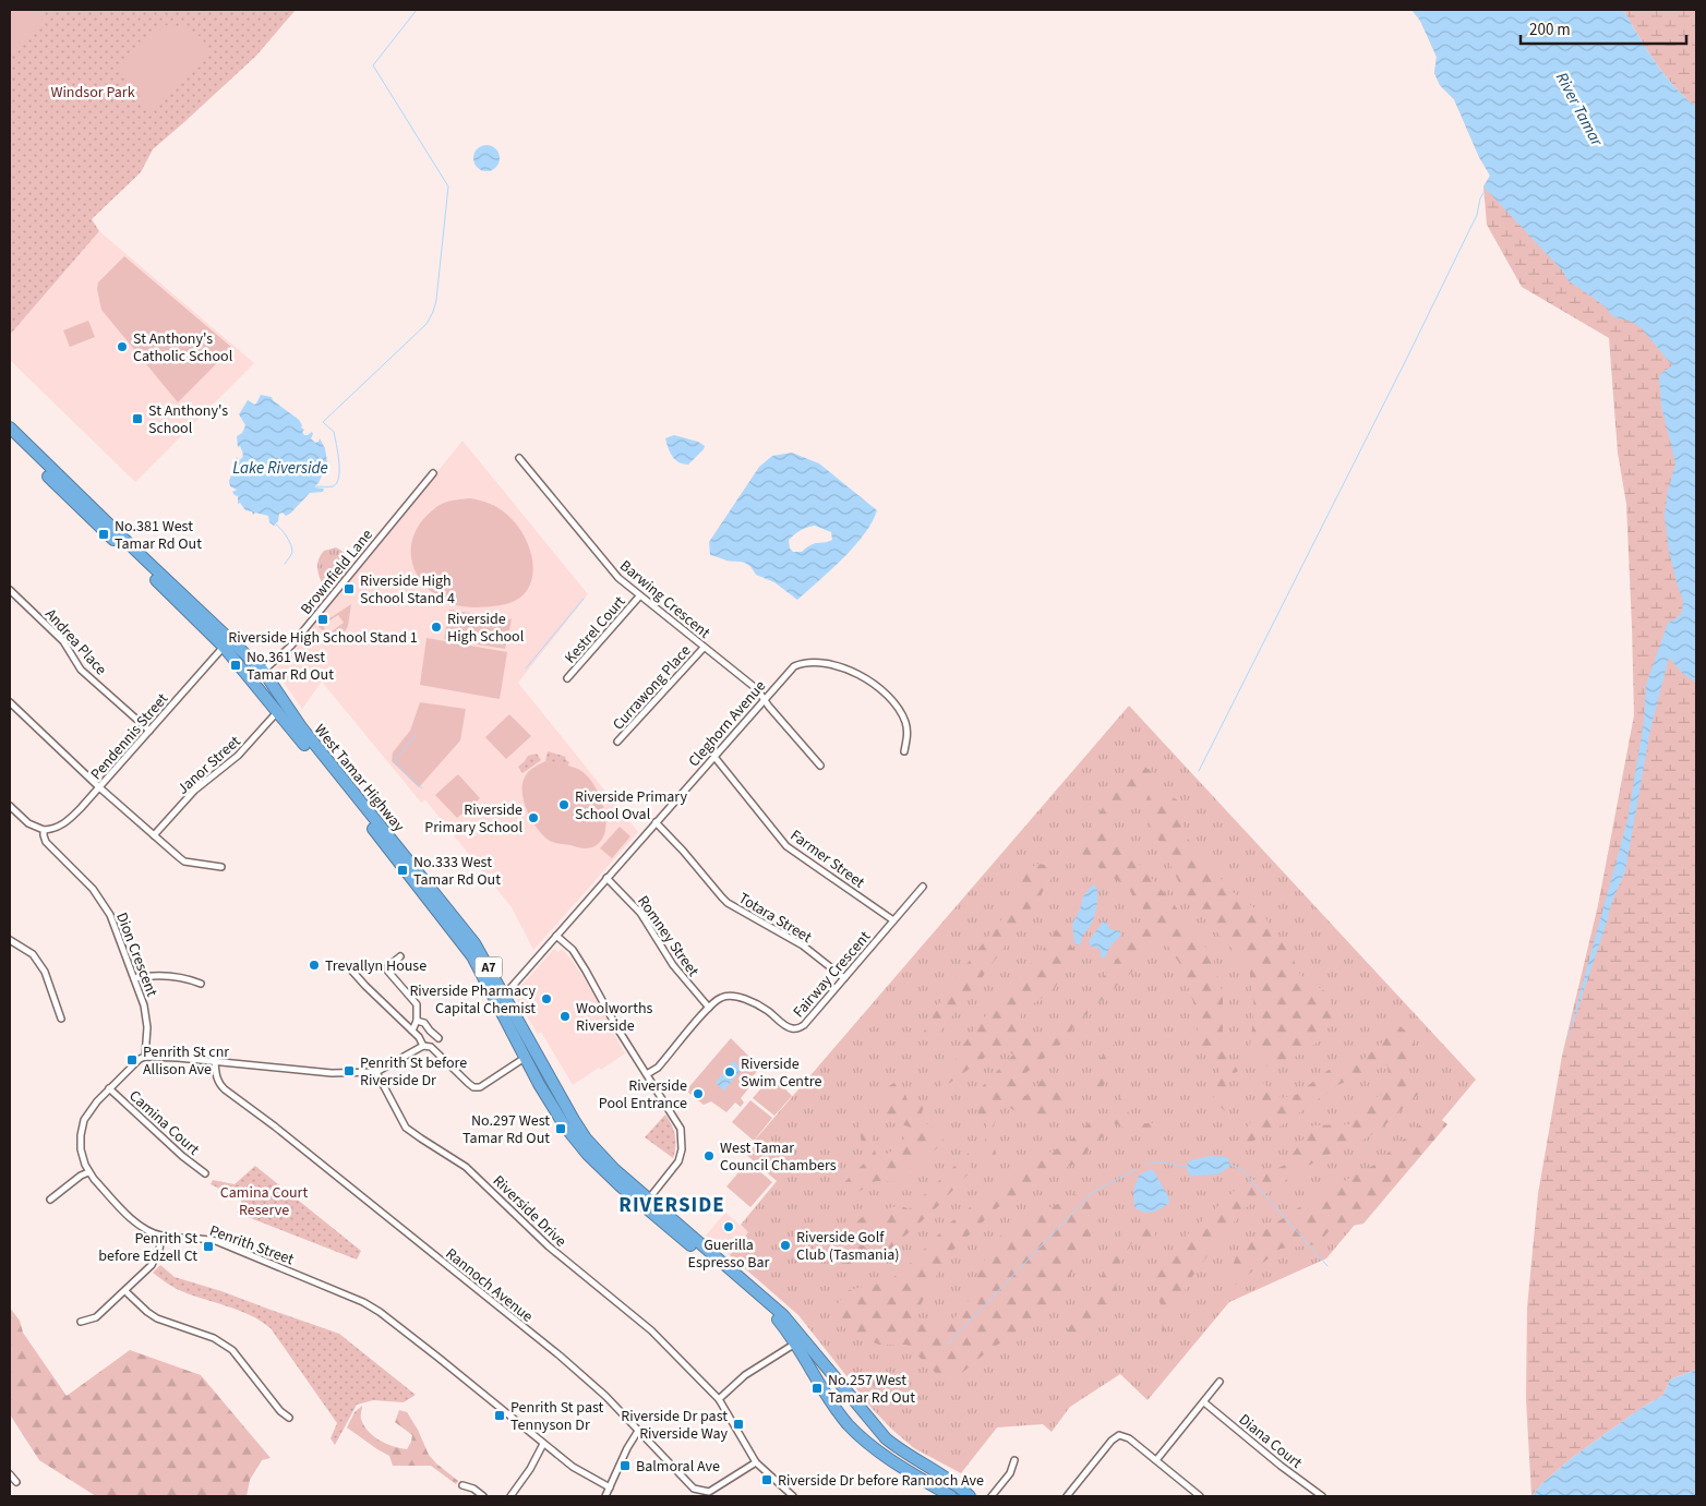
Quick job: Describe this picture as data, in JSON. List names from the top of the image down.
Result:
{
  "streets": {
    "highway": ["West Tamar Highway", "A7"],
    "street": [
      "Brownfield Lane",
      "Barwing Crescent",
      "Kestrel Court",
      "Andrea Place",
      "Currawong Place",
      "Cleghorn Avenue",
      "Pendennis Street",
      "Janor Street",
      "Farmer Street",
      "Totara Street",
      "Romney Street",
      "Dion Crescent",
      "Fairway Crescent",
      "Camina Court",
      "Riverside Drive",
      "Penrith Street",
      "Rannoch Avenue",
      "Diana Court"
    ]
  },
  "crossings": [
    ["Brownfield Lane", "West Tamar Highway"],
    ["Barwing Crescent", "Kestrel Court"],
    ["Barwing Crescent", "Currawong Place"],
    ["Barwing Crescent", "Cleghorn Avenue"],
    ["Andrea Place", "Pendennis Street"],
    ["Cleghorn Avenue", "West Tamar Highway"],
    ["Cleghorn Avenue", "Farmer Street"],
    ["Cleghorn Avenue", "Totara Street"],
    ["Cleghorn Avenue", "Romney Street"],
    ["Pendennis Street", "West Tamar Highway"],
    ["Pendennis Street", "Dion Crescent"],
    ["Janor Street", "West Tamar Highway"],
    ["Farmer Street", "Fairway Crescent"],
    ["Totara Street", "Fairway Crescent"],
    ["Romney Street", "Fairway Crescent"],
    ["Dion Crescent", "Penrith Street"],
    ["Camina Court", "Penrith Street"],
    ["Riverside Drive", "Rannoch Avenue"]
  ],
  "districts": ["RIVERSIDE"],
  "water": ["River Tamar", "Lake Riverside"],
  "parks": ["Windsor Park", "Camina Court Reserve"],
  "places": {
    "other": [
      "St Anthony's Catholic School",
      "Riverside High School",
      "Riverside Primary School Oval",
      "Riverside Primary School",
      "Trevallyn House",
      "Riverside Pharmacy Capital Chemist",
      "Woolworths Riverside",
      "Riverside Swim Centre",
      "Riverside Pool Entrance",
      "West Tamar Council Chambers",
      "Guerilla Espresso Bar",
      "Riverside Golf Club (Tasmania)"
    ],
    "transit": [
      "St Anthony's School",
      "No.381 West Tamar Rd Out",
      "Riverside High School Stand 4",
      "Riverside High School Stand 1",
      "No.361 West Tamar Rd Out",
      "No.333 West Tamar Rd Out",
      "Penrith St cnr Allison Ave",
      "Penrith St before Riverside Dr",
      "No.297 West Tamar Rd Out",
      "Penrith St before Edzell Ct",
      "No.257 West Tamar Rd Out",
      "Penrith St past Tennyson Dr",
      "Riverside Dr past Riverside Way",
      "Balmoral Ave",
      "Riverside Dr before Rannoch Ave"
    ]
  },
  "scale_bar": "200 m"
}
